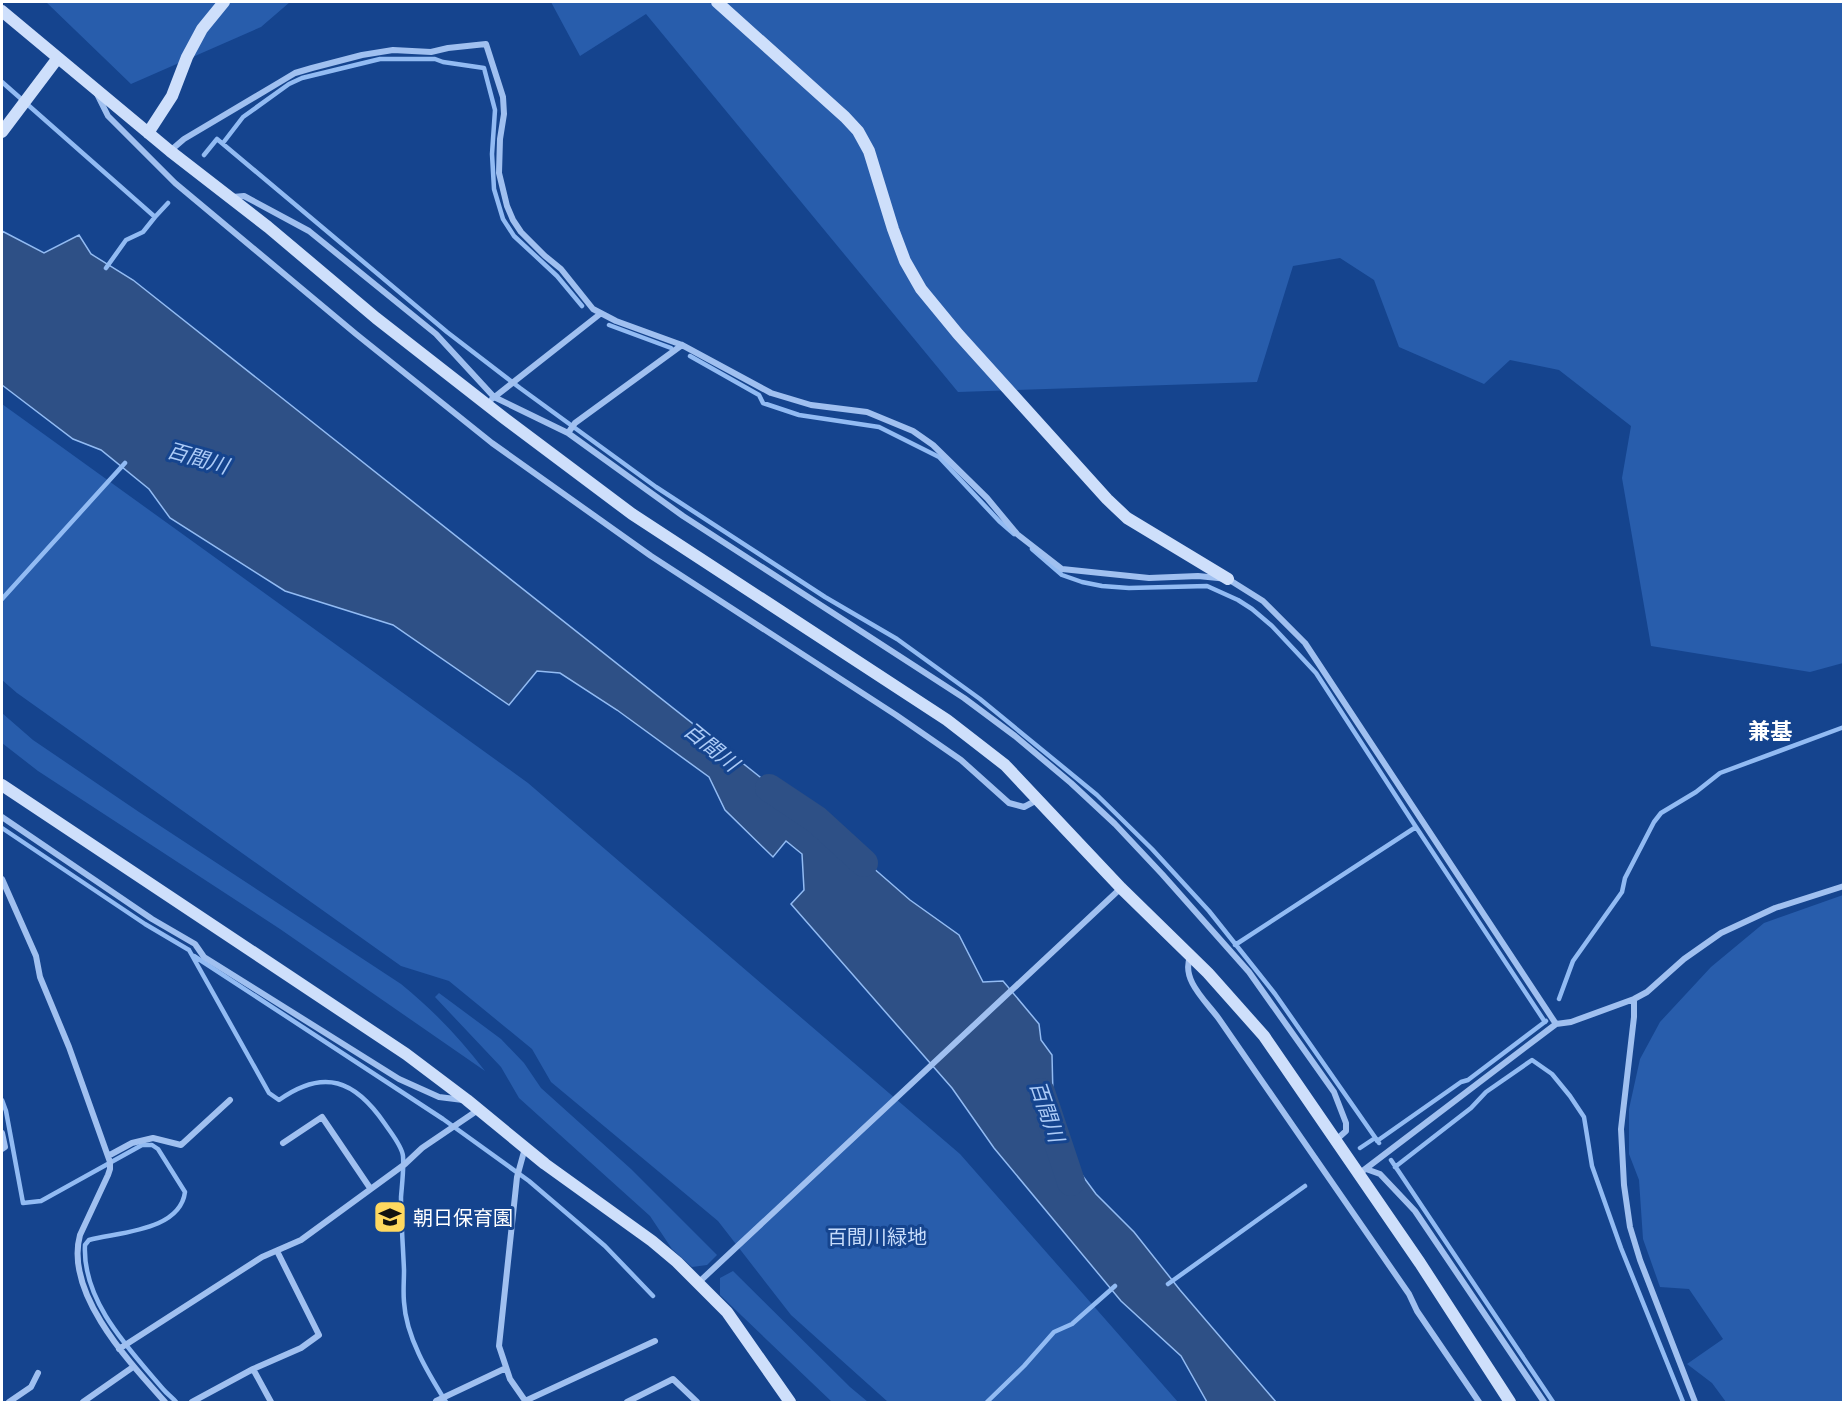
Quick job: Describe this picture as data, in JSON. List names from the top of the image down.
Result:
{
  "districts": ["兼基"],
  "water": ["百間川"],
  "parks": ["百間川緑地"],
  "places": {
    "school or university": ["朝日保育園"]
  }
}
